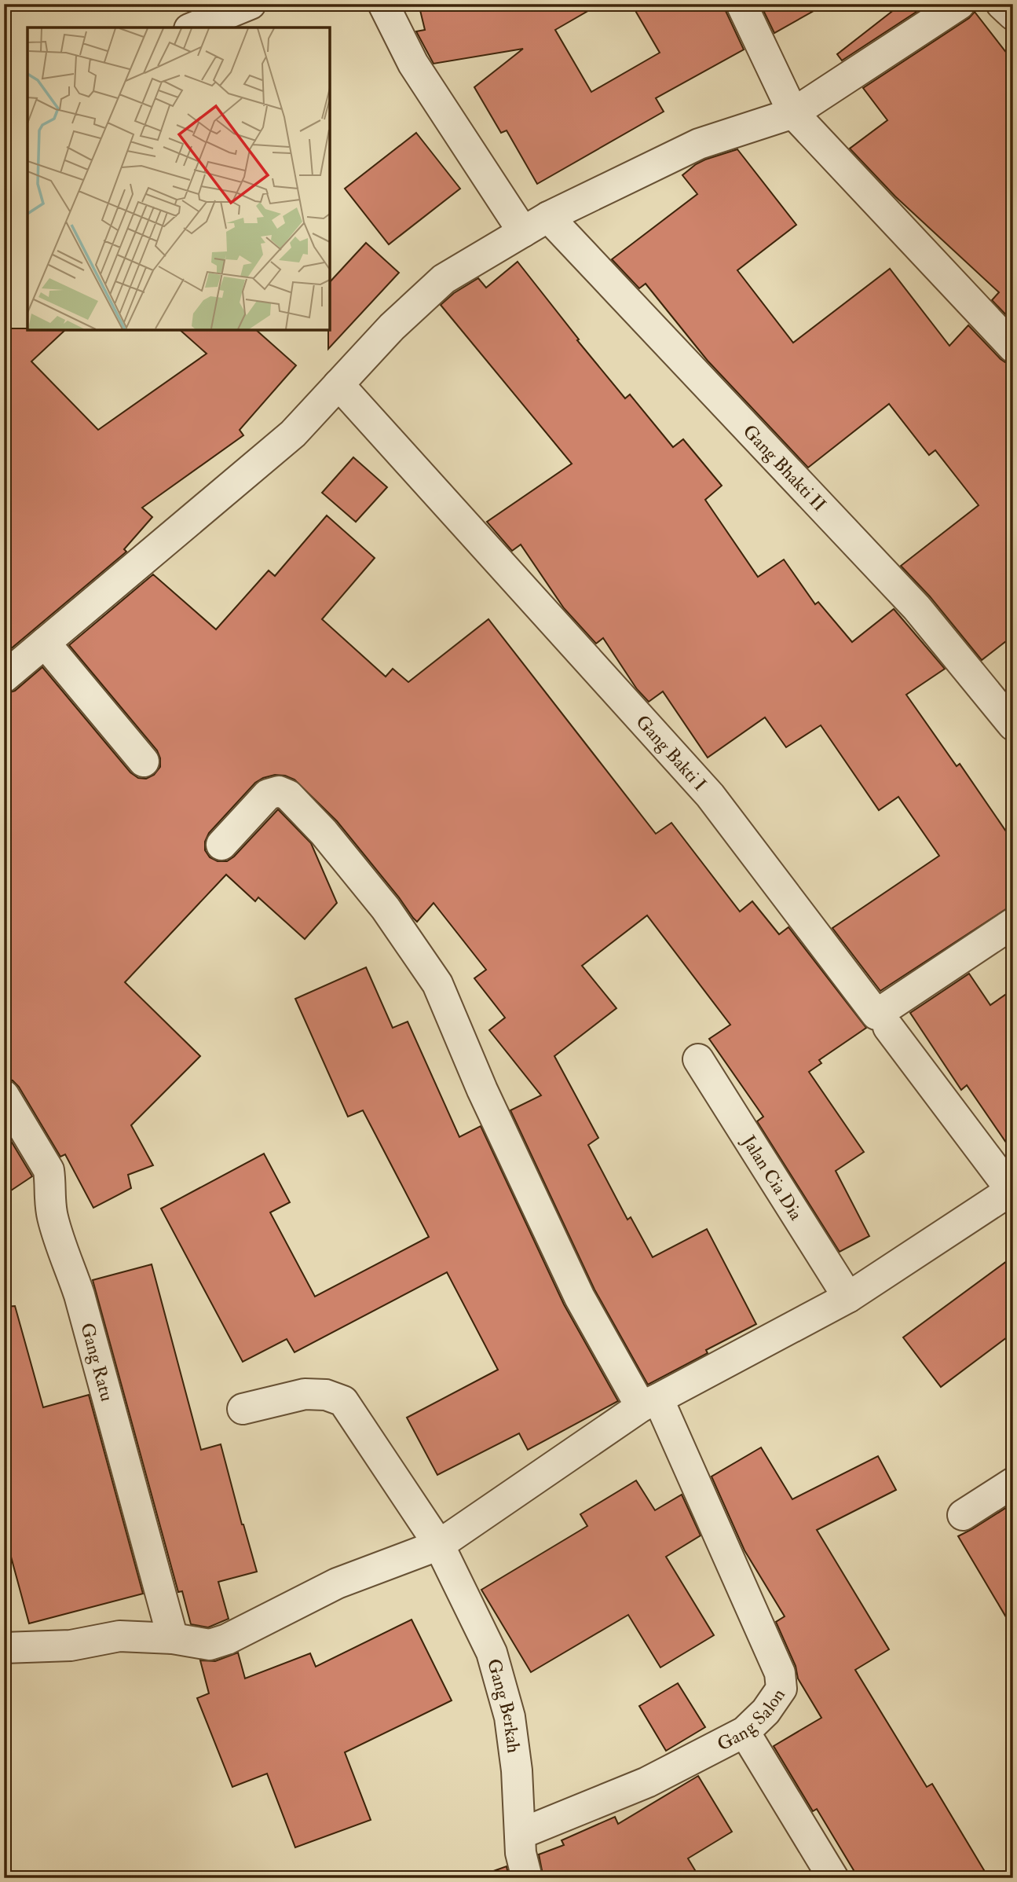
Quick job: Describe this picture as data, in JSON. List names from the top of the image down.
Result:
{
  "streets": {
    "street": [
      "Gang Bhakti II",
      "Gang Bakti I",
      "Jalan Cia Dia",
      "Gang Ratu",
      "Gang Berkah",
      "Gang Salon"
    ]
  },
  "crossings": [
    ["Gang Berkah", "Gang Salon"]
  ]
}
